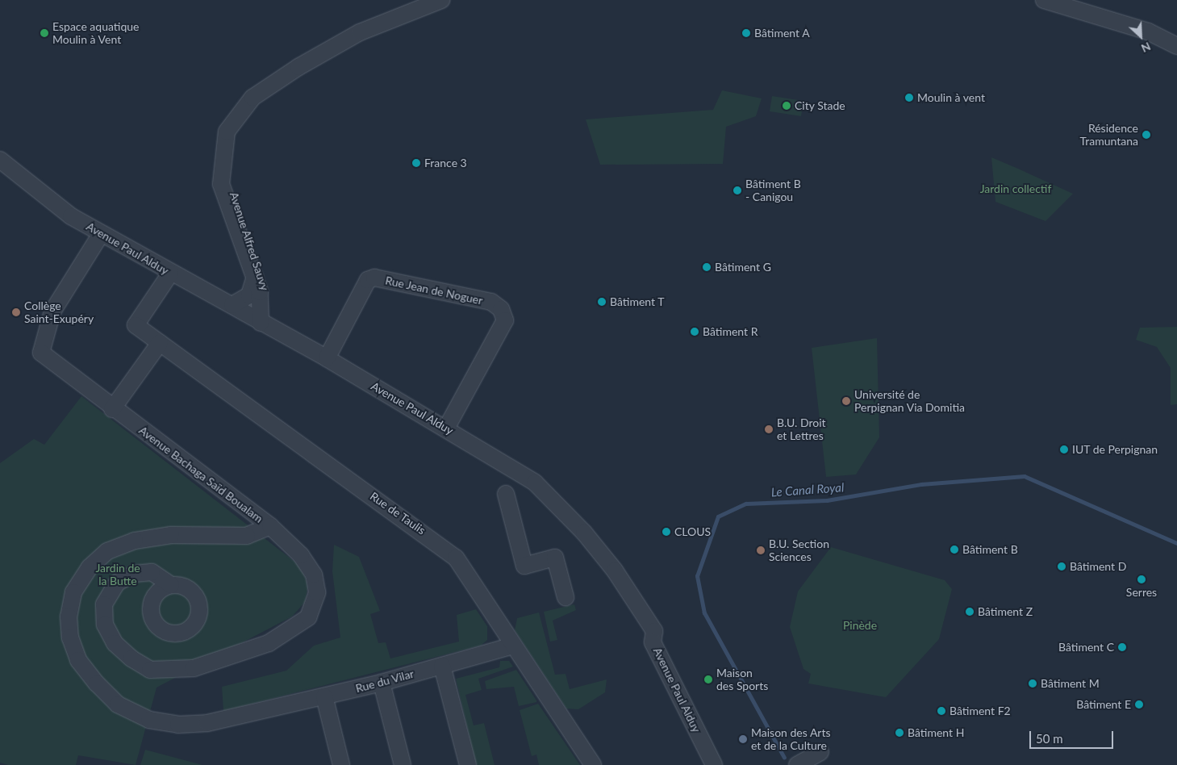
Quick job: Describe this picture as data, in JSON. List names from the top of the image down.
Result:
{
  "streets": {
    "street": [
      "Avenue Alfred Sauvy",
      "Avenue Paul Alduy",
      "Rue Jean de Noguer",
      "Avenue Bachaga Saïd Boualam",
      "Rue de Taulis",
      "Rue du Vilar"
    ]
  },
  "crossings": [
    ["Avenue Alfred Sauvy", "Avenue Paul Alduy"],
    ["Avenue Paul Alduy", "Rue Jean de Noguer"],
    ["Avenue Paul Alduy", "Avenue Bachaga Saïd Boualam"],
    ["Avenue Paul Alduy", "Rue de Taulis"],
    ["Avenue Bachaga Saïd Boualam", "Rue du Vilar"],
    ["Rue de Taulis", "Rue du Vilar"]
  ],
  "water": ["Le Canal Royal"],
  "parks": ["Jardin collectif", "Jardin de la Butte", "Pinède"],
  "places": [
    "Espace aquatique Moulin à Vent",
    "Bâtiment A",
    "Moulin à vent",
    "City Stade",
    "Résidence Tramuntana",
    "France 3",
    "Bâtiment B - Canigou",
    "Bâtiment G",
    "Bâtiment T",
    "Collège Saint-Exupéry",
    "Bâtiment R",
    "Université de Perpignan Via Domitia",
    "B.U. Droit et Lettres",
    "IUT de Perpignan",
    "CLOUS",
    "Bâtiment B",
    "B.U. Section Sciences",
    "Bâtiment D",
    "Serres",
    "Bâtiment Z",
    "Bâtiment C",
    "Maison des Sports",
    "Bâtiment M",
    "Bâtiment E",
    "Bâtiment F2",
    "Bâtiment H",
    "Maison des Arts et de la Culture"
  ],
  "scale_bar": "50 m",
  "north": "bottom right"
}
